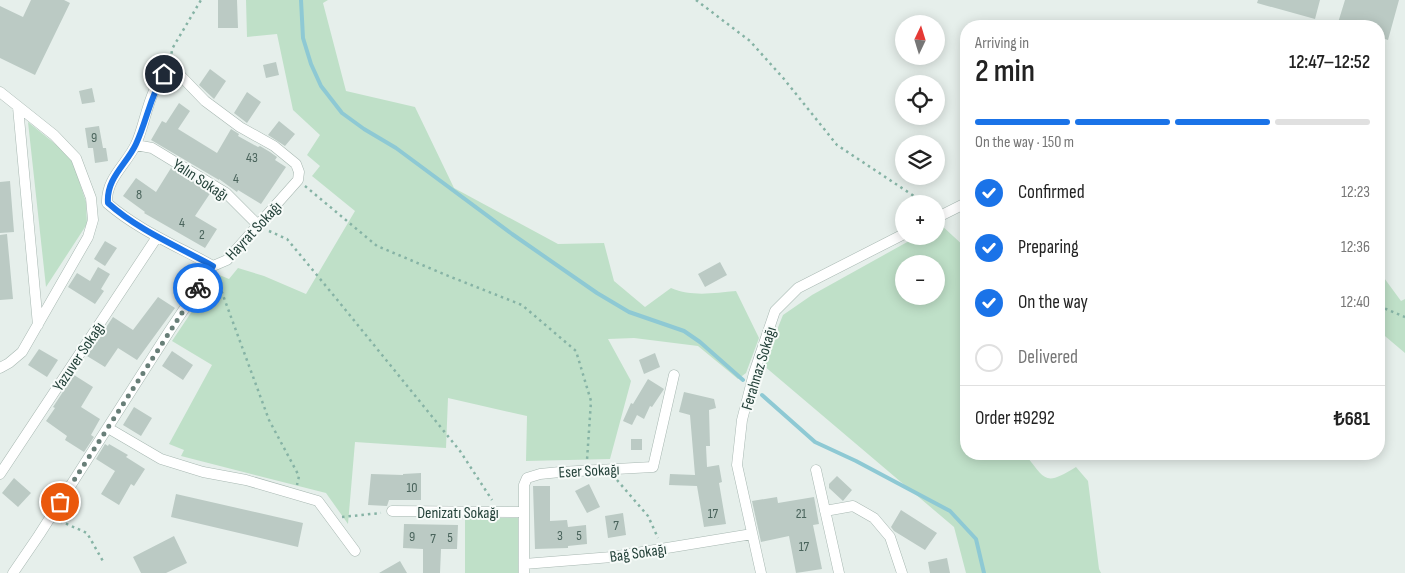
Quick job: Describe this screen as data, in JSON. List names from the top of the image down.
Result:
{
  "streets": {
    "street": [
      "Yalın Sokağı",
      "Hayrat Sokağı",
      "Yazuver Sokağı",
      "Ferahnaz Sokağı",
      "Eser Sokağı",
      "Denizatı Sokağı",
      "Bağ Sokağı"
    ]
  },
  "crossings": [
    ["Yalın Sokağı", "Hayrat Sokağı"],
    ["Ferahnaz Sokağı", "Bağ Sokağı"],
    ["Eser Sokağı", "Denizatı Sokağı"],
    ["Eser Sokağı", "Bağ Sokağı"]
  ],
  "house_numbers": [
    "9",
    "43",
    "4",
    "8",
    "4",
    "2",
    "10",
    "17",
    "21",
    "7",
    "3",
    "5",
    "9",
    "5",
    "7",
    "17"
  ],
  "north": "top",
  "page": {
    "map_buttons": ["+", "−"],
    "heading": ["2 min", "Arriving in", "12:47–12:52"],
    "panel": ["Order #9292", "₺681"],
    "bar": "On the way · 150 m",
    "list": [
      ["Confirmed", "12:23"],
      ["Preparing", "12:36"],
      ["On the way", "12:40"],
      "Delivered"
    ]
  }
}
